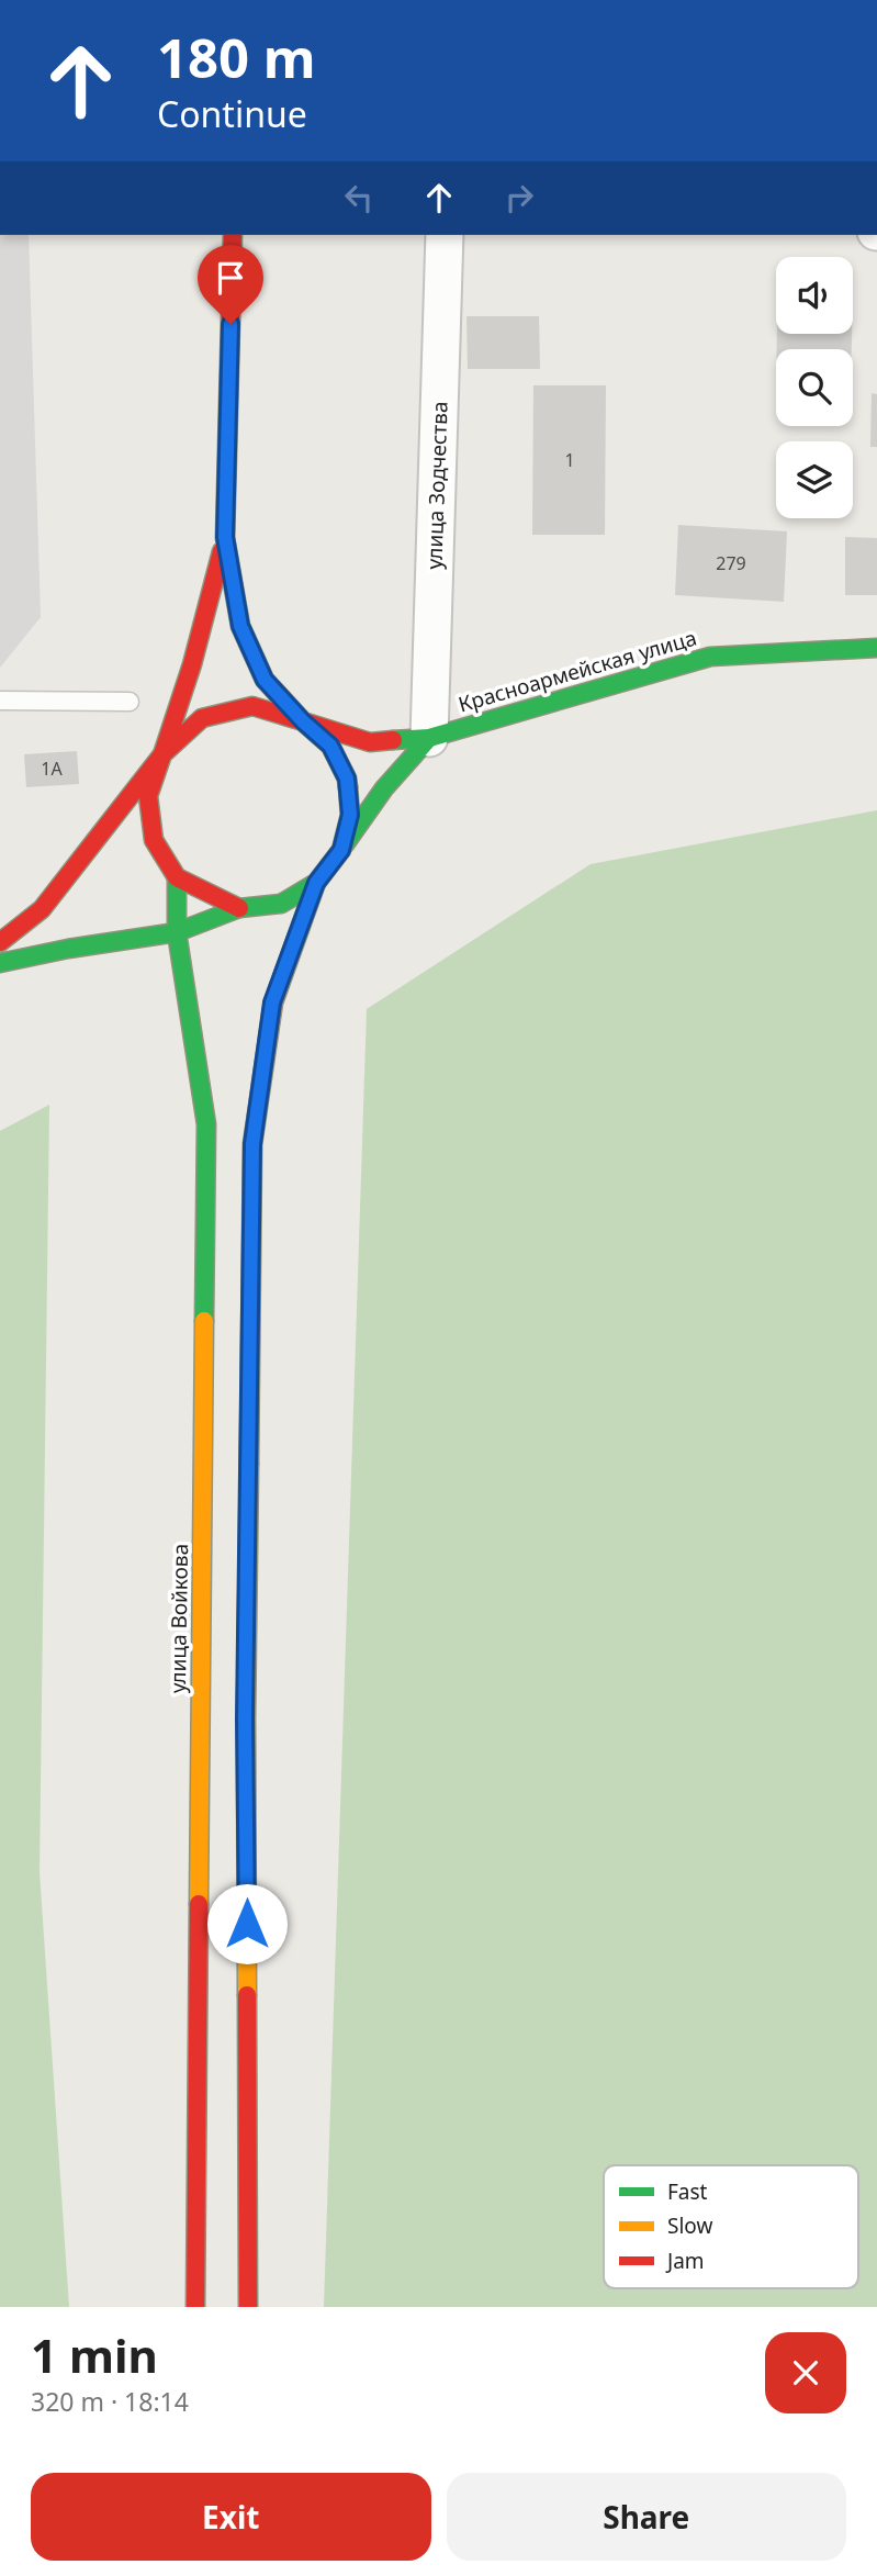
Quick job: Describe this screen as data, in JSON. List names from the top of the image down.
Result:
{
  "streets": {
    "main road": ["Красноармейская улица", "улица Войкова"],
    "street": ["улица Зодчества"]
  },
  "crossings": [
    ["улица Зодчества", "Красноармейская улица"],
    ["Красноармейская улица", "улица Войкова"]
  ],
  "house_numbers": ["1", "279", "1А"],
  "legend": ["Fast", "Slow", "Jam"],
  "page": {
    "turn": ["180 m", "Continue"],
    "heading": ["1 min", "320 m · 18:14"],
    "buttons": ["Exit", "Share"]
  }
}
